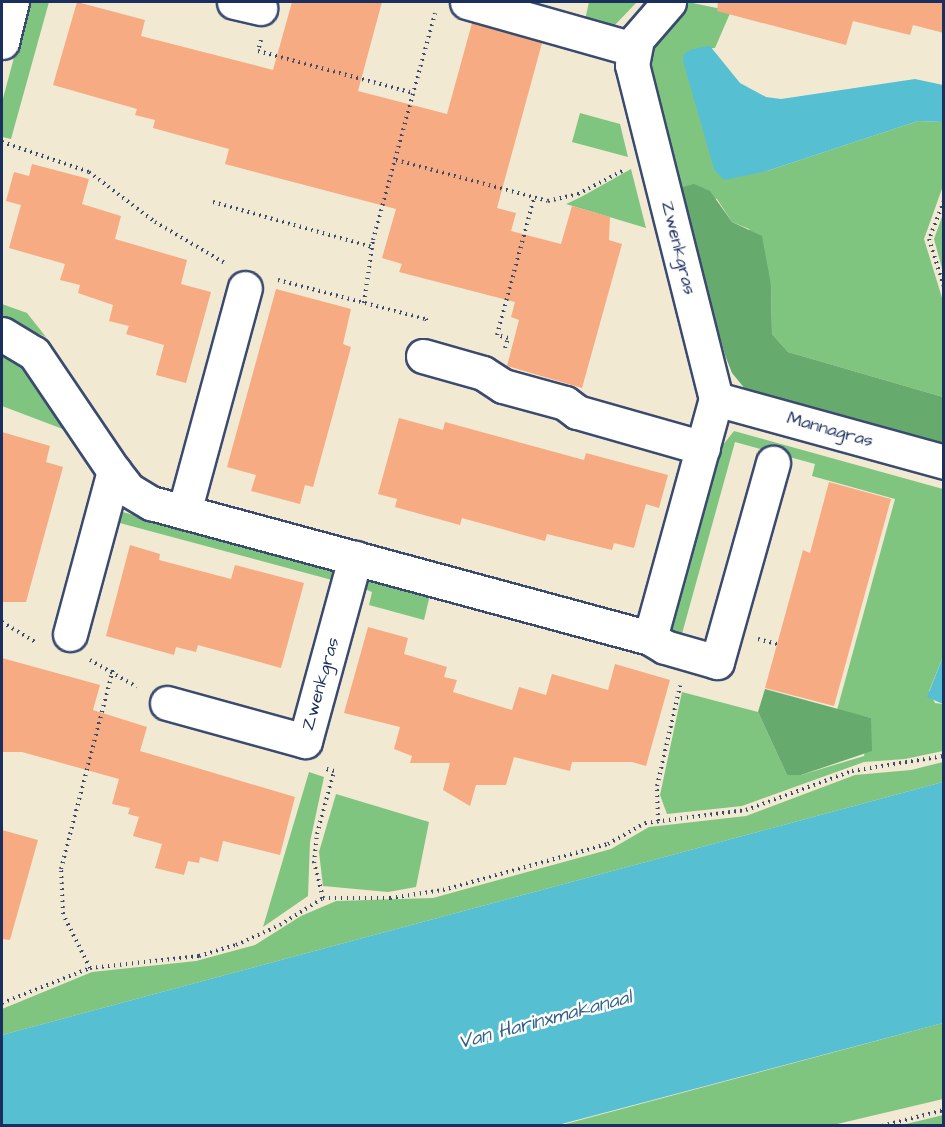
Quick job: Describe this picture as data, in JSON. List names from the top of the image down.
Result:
{
  "streets": {
    "street": ["Zwenkgras", "Mannagras"]
  },
  "crossings": [
    ["Zwenkgras", "Mannagras"]
  ],
  "water": ["Van Harinxmakanaal"]
}
